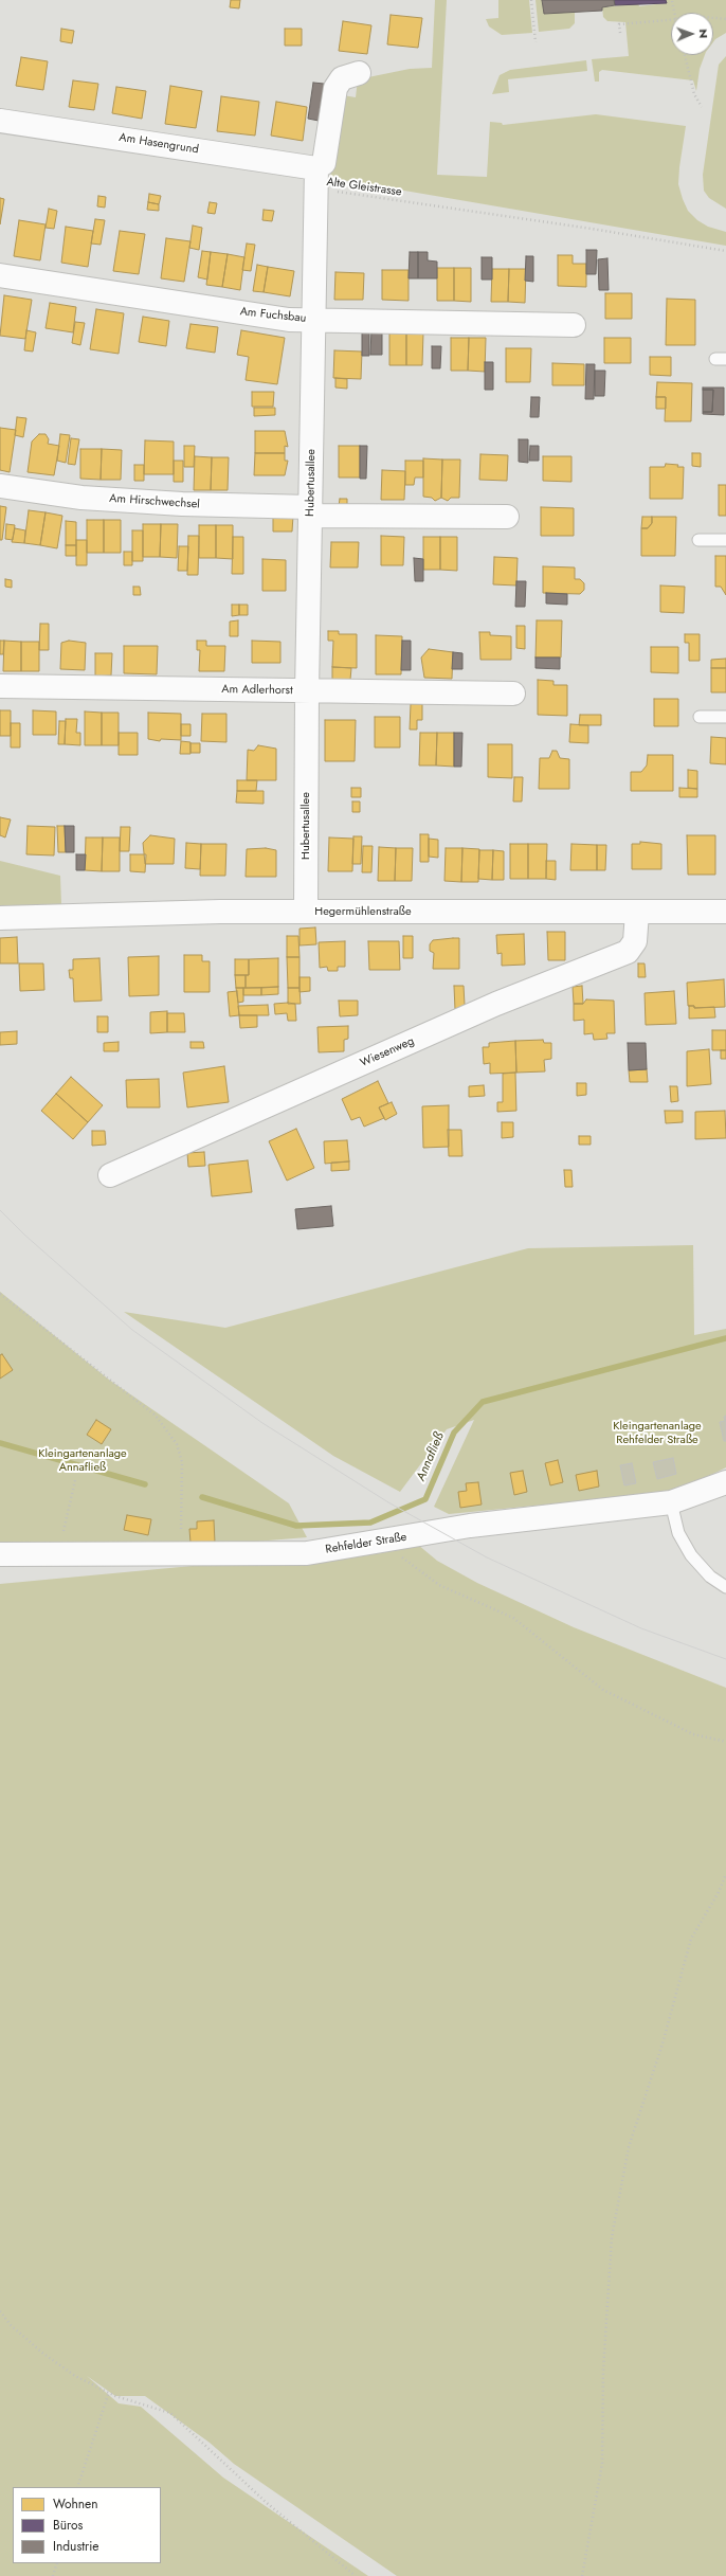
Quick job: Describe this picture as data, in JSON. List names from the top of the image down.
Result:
{
  "streets": {
    "street": [
      "Am Hasengrund",
      "Am Fuchsbau",
      "Hubertusallee",
      "Am Hirschwechsel",
      "Am Adlerhorst",
      "Hegermühlenstraße",
      "Wiesenweg",
      "Rehfelder Straße"
    ],
    "path": ["Alte Gleistrasse"]
  },
  "crossings": [
    ["Am Hasengrund", "Alte Gleistrasse"],
    ["Am Hasengrund", "Hubertusallee"],
    ["Alte Gleistrasse", "Hubertusallee"],
    ["Am Fuchsbau", "Hubertusallee"],
    ["Hubertusallee", "Am Hirschwechsel"],
    ["Hubertusallee", "Am Adlerhorst"],
    ["Hubertusallee", "Hegermühlenstraße"],
    ["Hegermühlenstraße", "Wiesenweg"]
  ],
  "water": ["Annafließ"],
  "parks": ["Kleingartenanlage Rehfelder Straße", "Kleingartenanlage Annafließ"],
  "legend": ["Wohnen", "Büros", "Industrie"],
  "north": "right"
}
